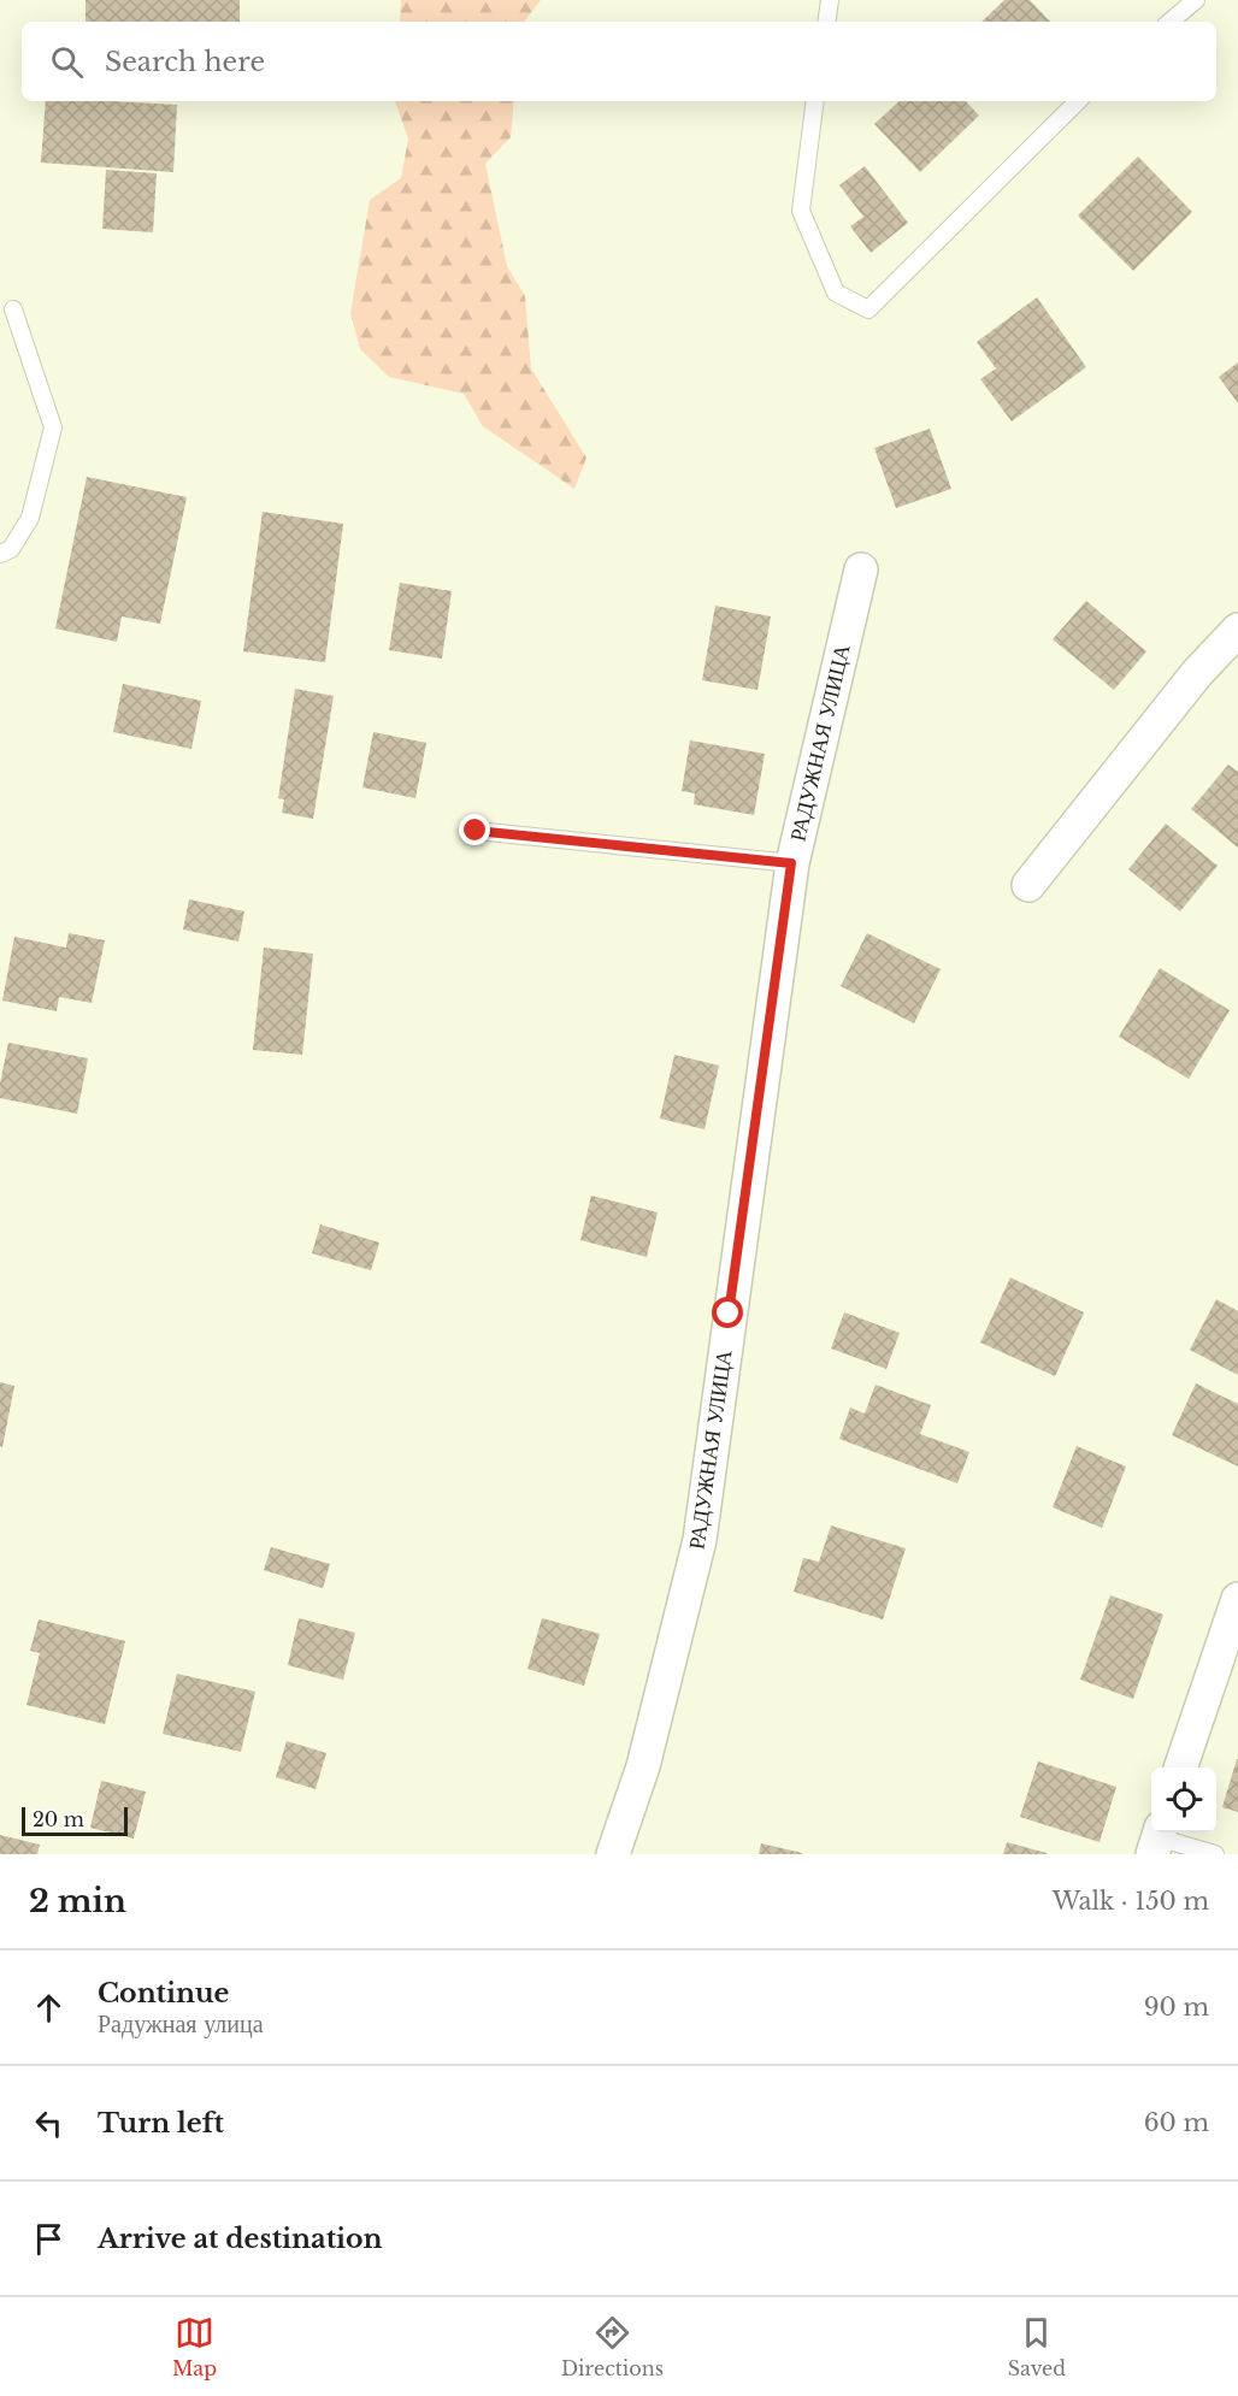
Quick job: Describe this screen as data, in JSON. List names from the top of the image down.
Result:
{
  "streets": {
    "street": ["РАДУЖНАЯ УЛИЦА"]
  },
  "scale_bar": "20 m",
  "page": {
    "search": "Search here",
    "scale": "20 m",
    "heading": ["2 min", "Walk · 150 m"],
    "list": [
      ["Continue", "Радужная улица", "90 m"],
      ["Turn left", "60 m"],
      "Arrive at destination"
    ],
    "nav": ["Map", "Directions", "Saved"]
  }
}
